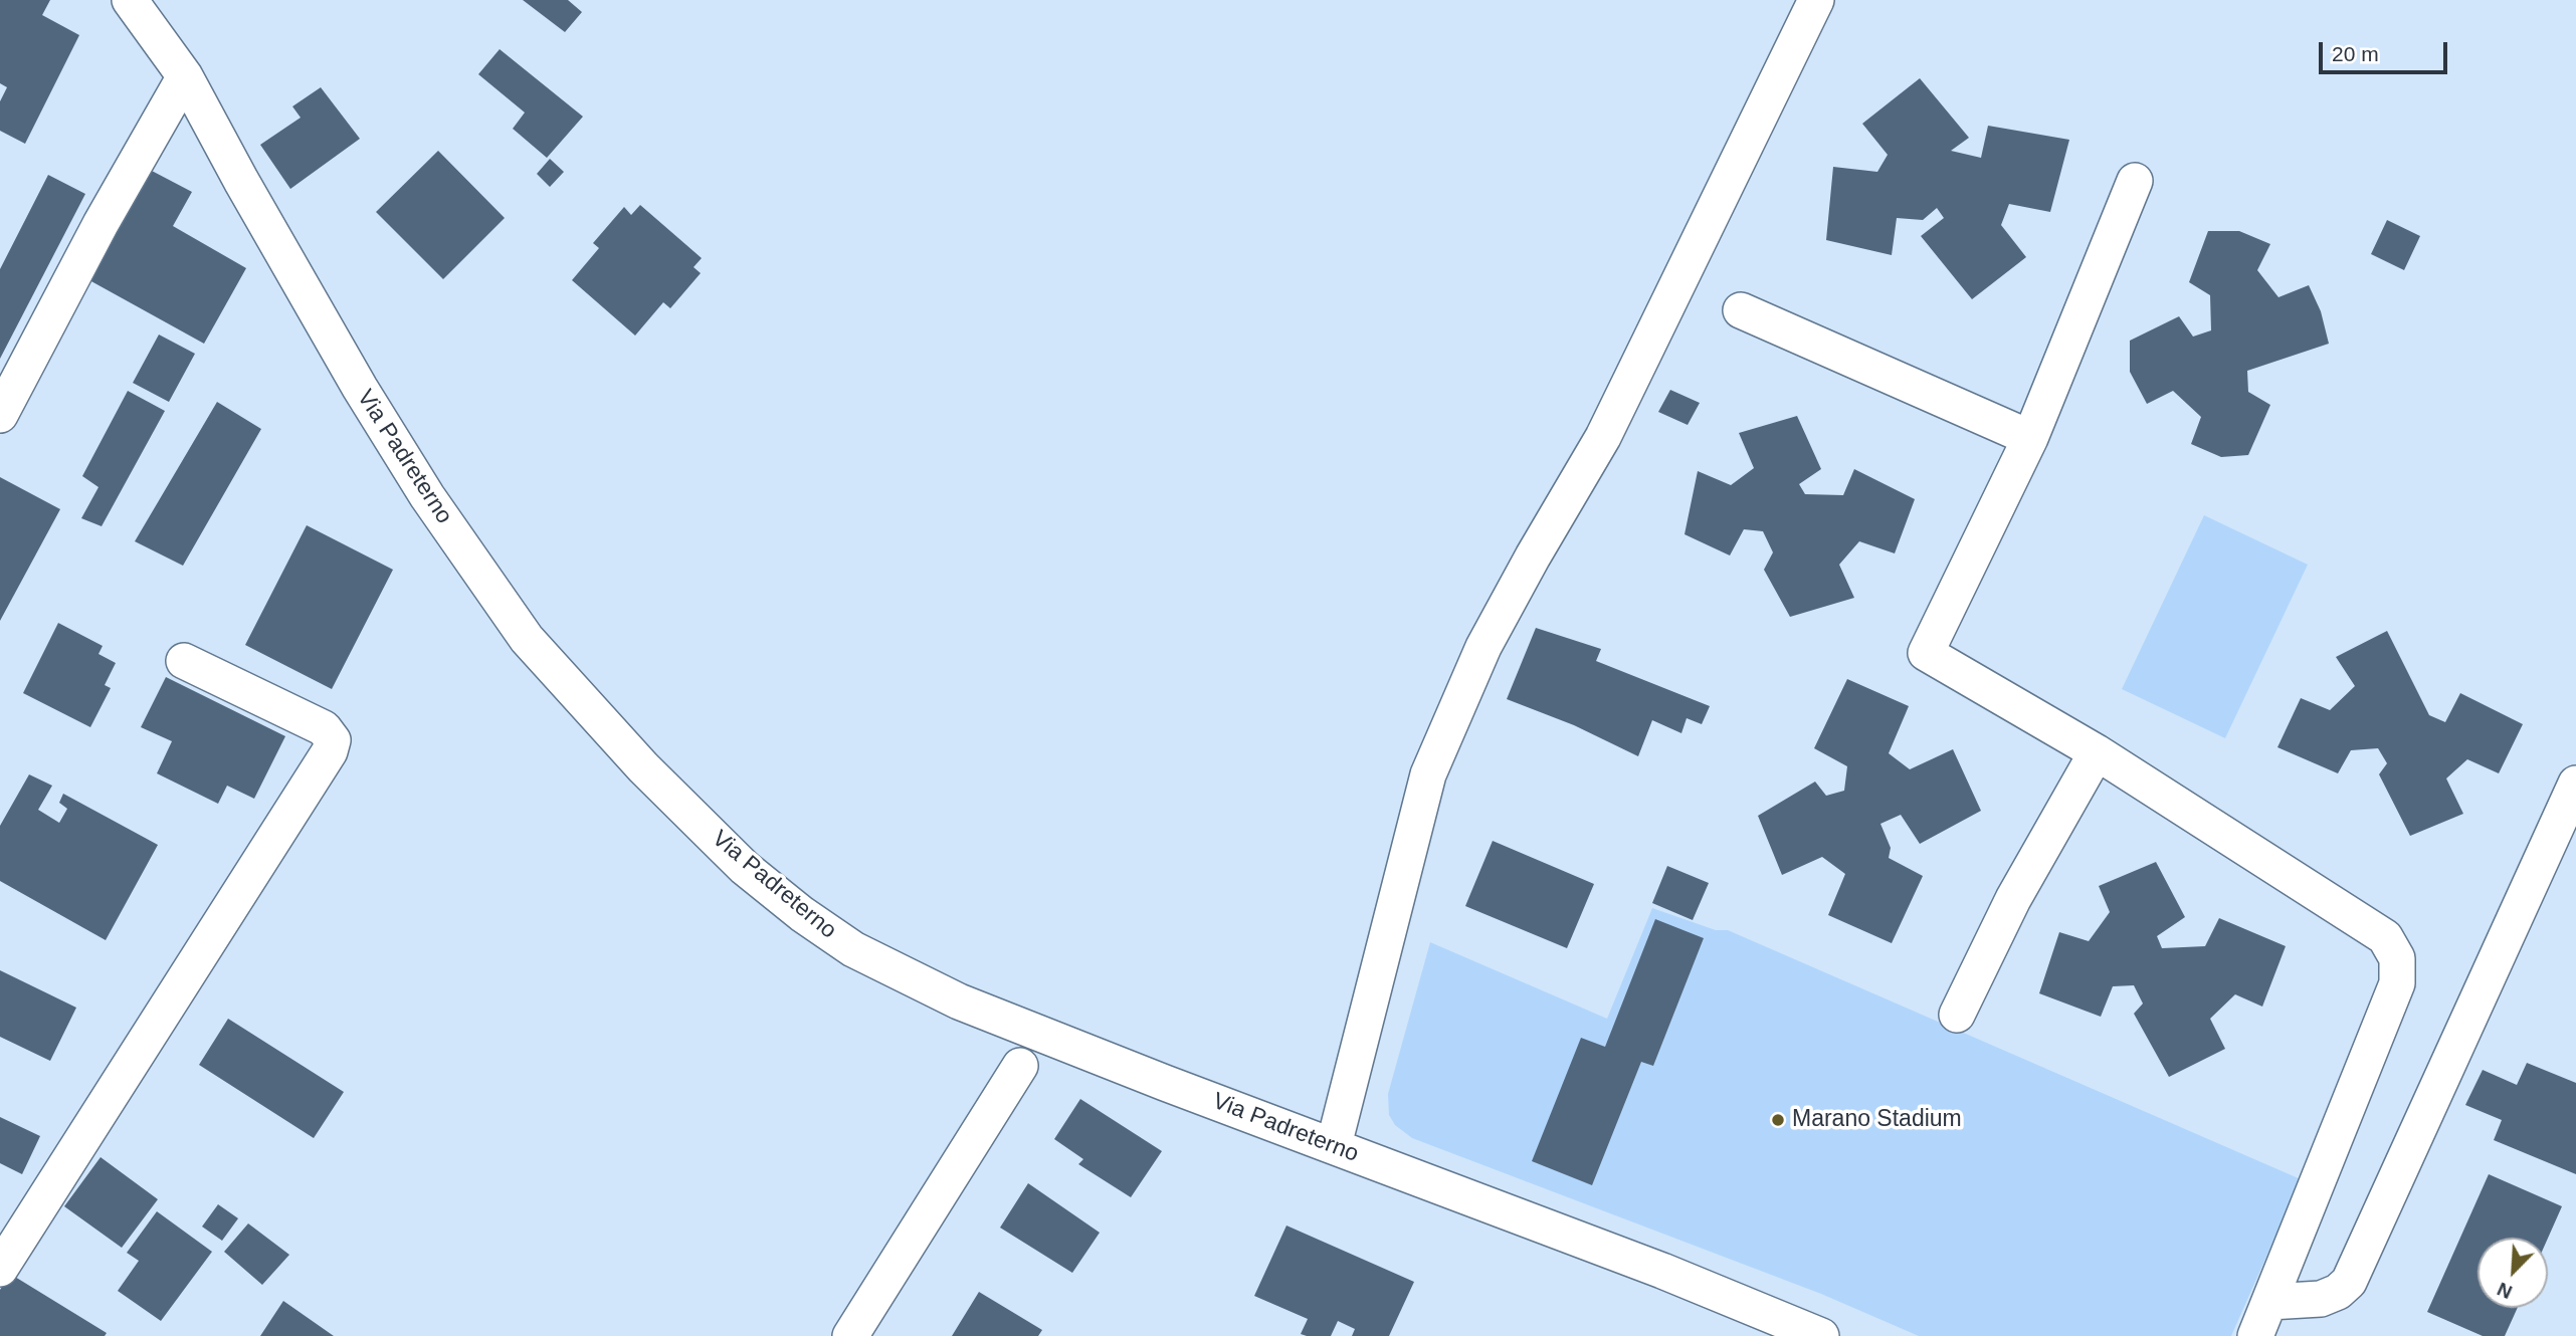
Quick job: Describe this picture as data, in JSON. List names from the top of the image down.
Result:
{
  "streets": {
    "street": ["Via Padreterno"]
  },
  "places": ["Marano Stadium"],
  "scale_bar": "20 m",
  "north": "bottom left"
}
